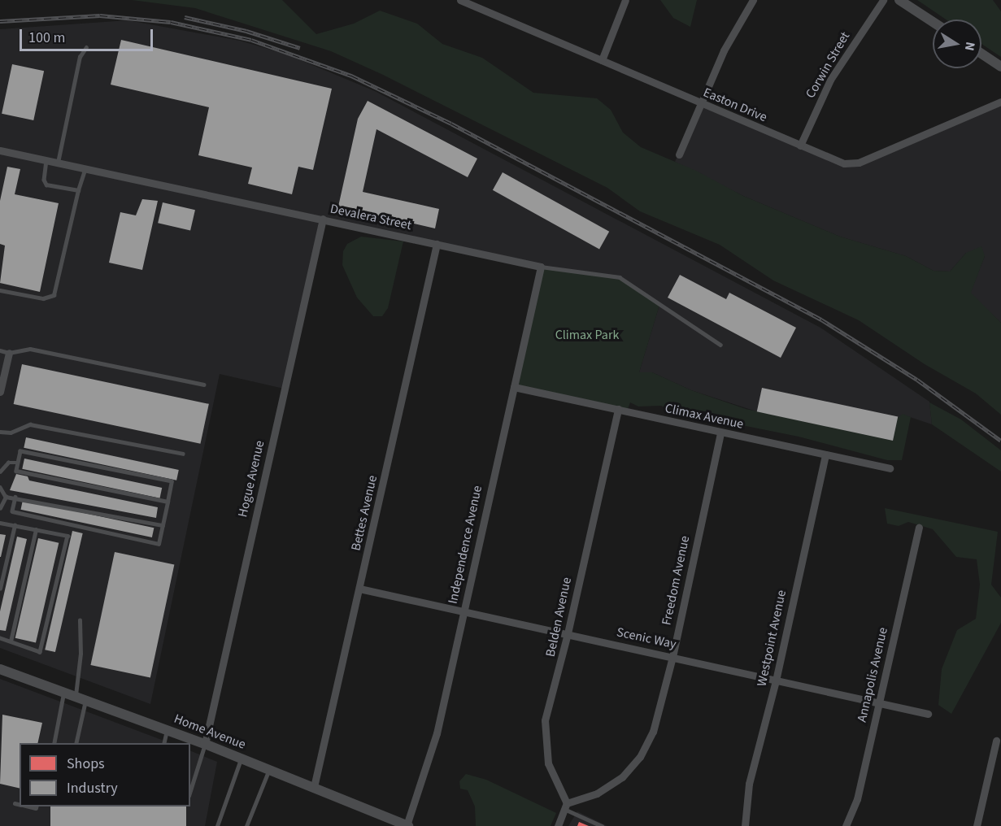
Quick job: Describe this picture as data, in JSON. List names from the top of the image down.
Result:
{
  "streets": {
    "street": [
      "Corwin Street",
      "Easton Drive",
      "Devalera Street",
      "Climax Avenue",
      "Hogue Avenue",
      "Bettes Avenue",
      "Independence Avenue",
      "Freedom Avenue",
      "Belden Avenue",
      "Scenic Way",
      "Westpoint Avenue",
      "Annapolis Avenue",
      "Home Avenue"
    ]
  },
  "crossings": [
    ["Corwin Street", "Easton Drive"],
    ["Devalera Street", "Hogue Avenue"],
    ["Devalera Street", "Bettes Avenue"],
    ["Devalera Street", "Independence Avenue"],
    ["Climax Avenue", "Independence Avenue"],
    ["Climax Avenue", "Freedom Avenue"],
    ["Climax Avenue", "Belden Avenue"],
    ["Climax Avenue", "Westpoint Avenue"],
    ["Hogue Avenue", "Home Avenue"],
    ["Bettes Avenue", "Scenic Way"],
    ["Bettes Avenue", "Home Avenue"],
    ["Independence Avenue", "Scenic Way"],
    ["Independence Avenue", "Home Avenue"],
    ["Freedom Avenue", "Belden Avenue"],
    ["Freedom Avenue", "Scenic Way"],
    ["Belden Avenue", "Scenic Way"],
    ["Scenic Way", "Westpoint Avenue"],
    ["Scenic Way", "Annapolis Avenue"]
  ],
  "parks": ["Climax Park"],
  "legend": ["Shops", "Industry"],
  "scale_bar": "100 m",
  "north": "right"
}
